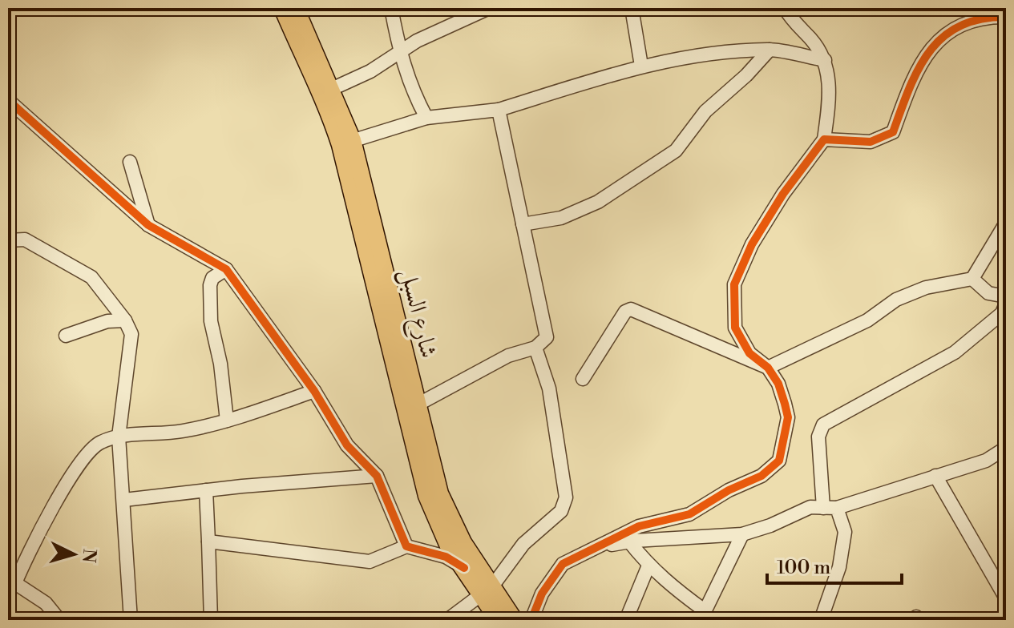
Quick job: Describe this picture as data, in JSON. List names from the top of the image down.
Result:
{
  "streets": {
    "main road": ["شارع السبل"]
  },
  "scale_bar": "100 m",
  "north": "right"
}
